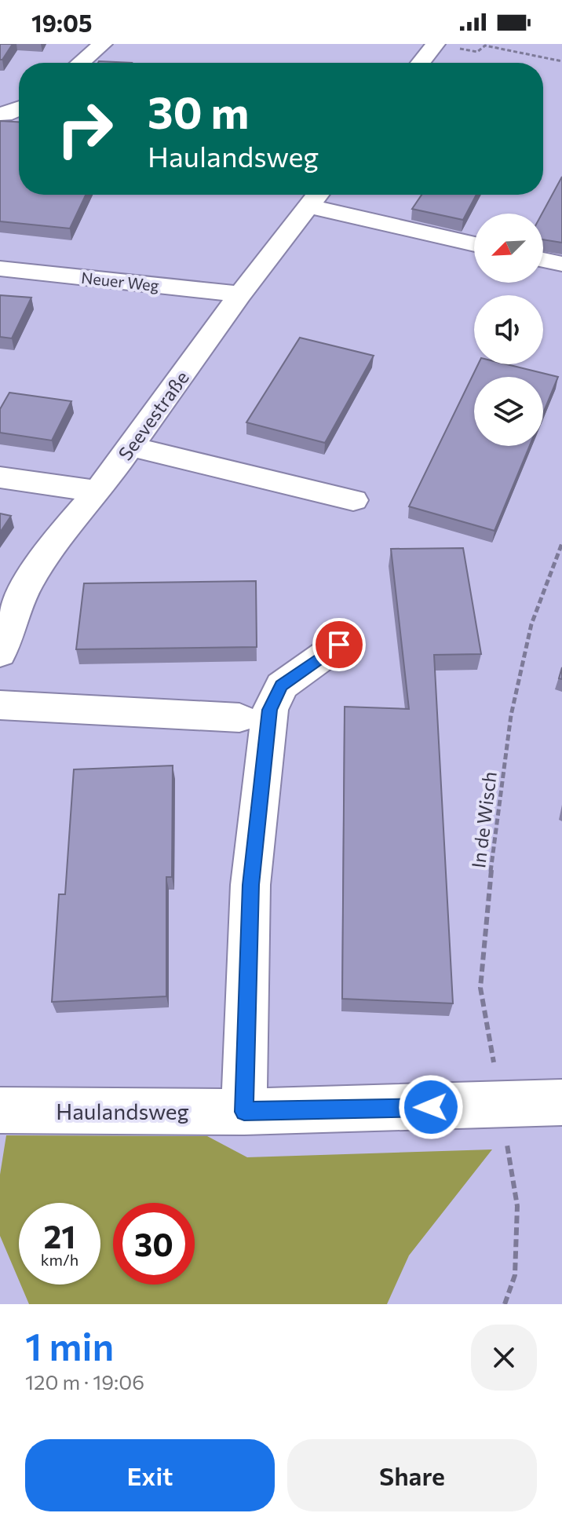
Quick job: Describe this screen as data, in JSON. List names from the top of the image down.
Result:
{
  "streets": {
    "street": ["Neuer Weg", "Seevestraße", "Haulandsweg"],
    "path": ["In de Wisch"]
  },
  "crossings": [
    ["Neuer Weg", "Seevestraße"],
    ["In de Wisch", "Haulandsweg"]
  ],
  "north": "bottom left",
  "page": {
    "status": "19:05",
    "turn": ["30 m", "Haulandsweg"],
    "speed": "21 km/h",
    "limit": "30",
    "heading": ["1 min", "120 m · 19:06"],
    "buttons": ["Exit", "Share"]
  }
}
